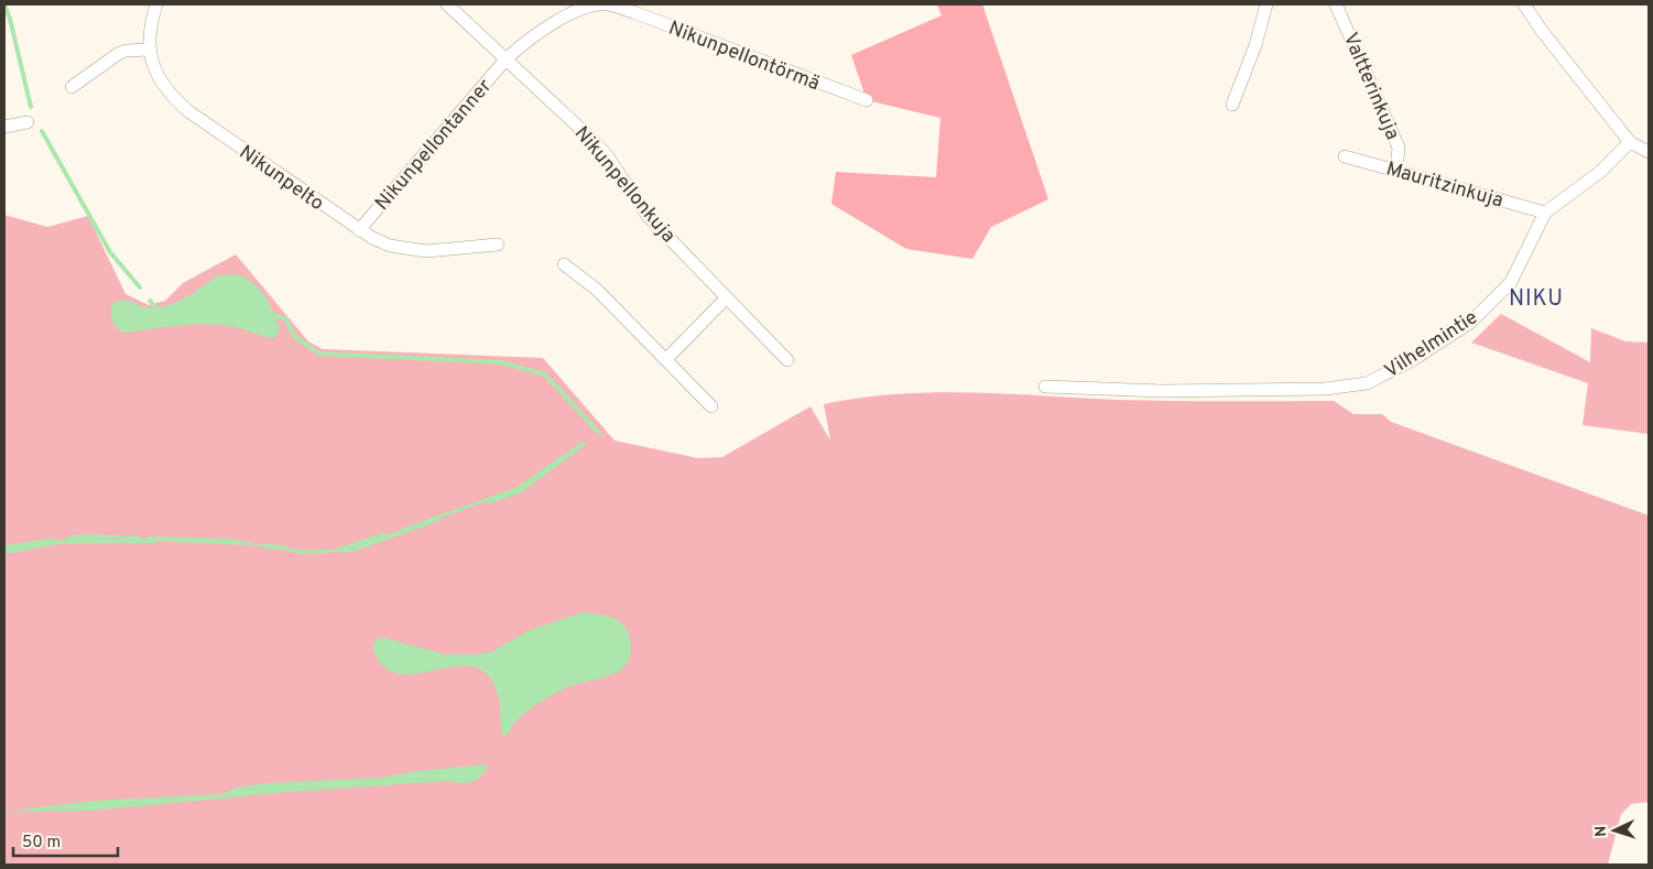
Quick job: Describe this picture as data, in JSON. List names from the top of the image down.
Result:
{
  "streets": {
    "street": [
      "Nikunpellontörmä",
      "Valtterinkuja",
      "Nikunpellontanner",
      "Nikunpelto",
      "Nikunpellonkuja",
      "Mauritzinkuja",
      "Vilhelmintie"
    ]
  },
  "crossings": [
    ["Nikunpellontörmä", "Nikunpellontanner"],
    ["Nikunpellontörmä", "Nikunpellonkuja"],
    ["Valtterinkuja", "Mauritzinkuja"],
    ["Nikunpellontanner", "Nikunpelto"],
    ["Nikunpellontanner", "Nikunpellonkuja"],
    ["Mauritzinkuja", "Vilhelmintie"]
  ],
  "districts": ["NIKU"],
  "scale_bar": "50 m",
  "north": "left"
}
